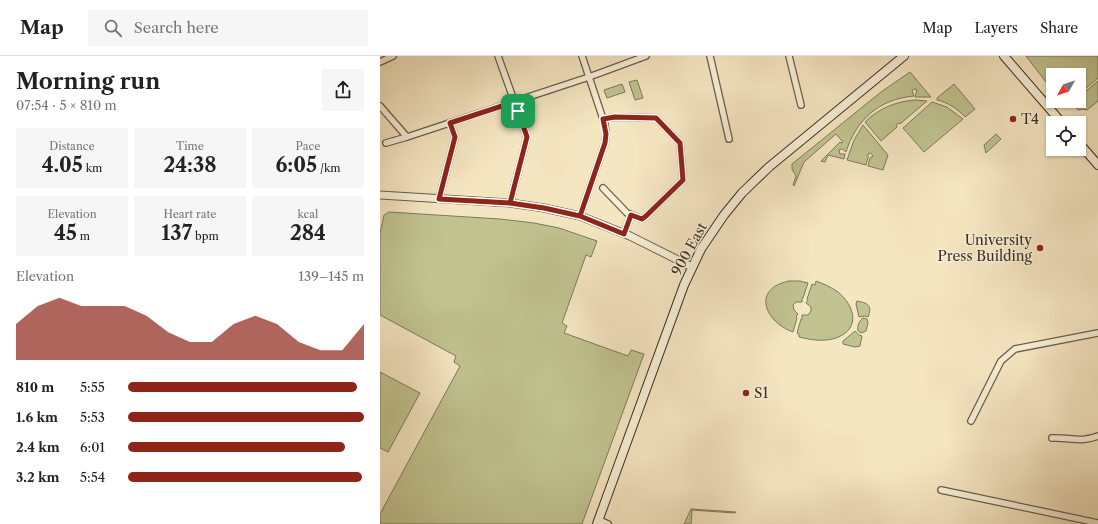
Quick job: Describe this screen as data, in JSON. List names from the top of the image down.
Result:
{
  "streets": {
    "main road": ["900 East"]
  },
  "places": ["T4", "University Press Building", "S1"],
  "north": "bottom left",
  "page": {
    "header": "Map",
    "search": "Search here",
    "nav": ["Map", "Layers", "Share"],
    "heading": ["Morning run", "07:54 · 5 × 810 m"],
    "stats": [
      ["Distance", "4.05 km"],
      ["Time", "24:38"],
      ["Pace", "6:05 /km"],
      ["Elevation", "45 m"],
      ["Heart rate", "137 bpm"],
      ["kcal", "284"]
    ],
    "chart": ["Elevation", "139–145 m"],
    "list": [
      {
        "name": "810 m",
        "note": "5:55"
      },
      {
        "name": "1.6 km",
        "note": "5:53"
      },
      {
        "name": "2.4 km",
        "note": "6:01"
      },
      {
        "name": "3.2 km",
        "note": "5:54"
      }
    ]
  }
}
